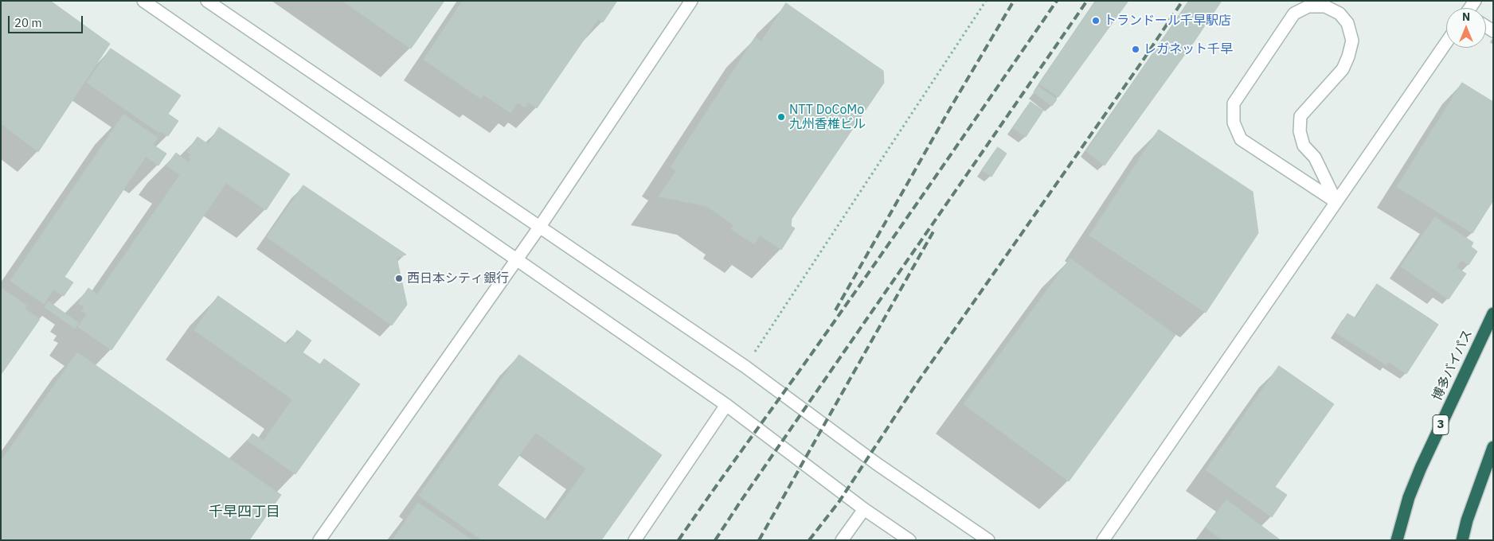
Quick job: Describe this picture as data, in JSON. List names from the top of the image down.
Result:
{
  "streets": {
    "highway": ["博多バイパス", "3"]
  },
  "districts": ["千早四丁目"],
  "places": [
    "トランドール千早駅店",
    "レガネット千早",
    "NTT DoCoMo 九州香椎ビル",
    "西日本シティ銀行"
  ],
  "scale_bar": "20 m",
  "north": "top"
}
